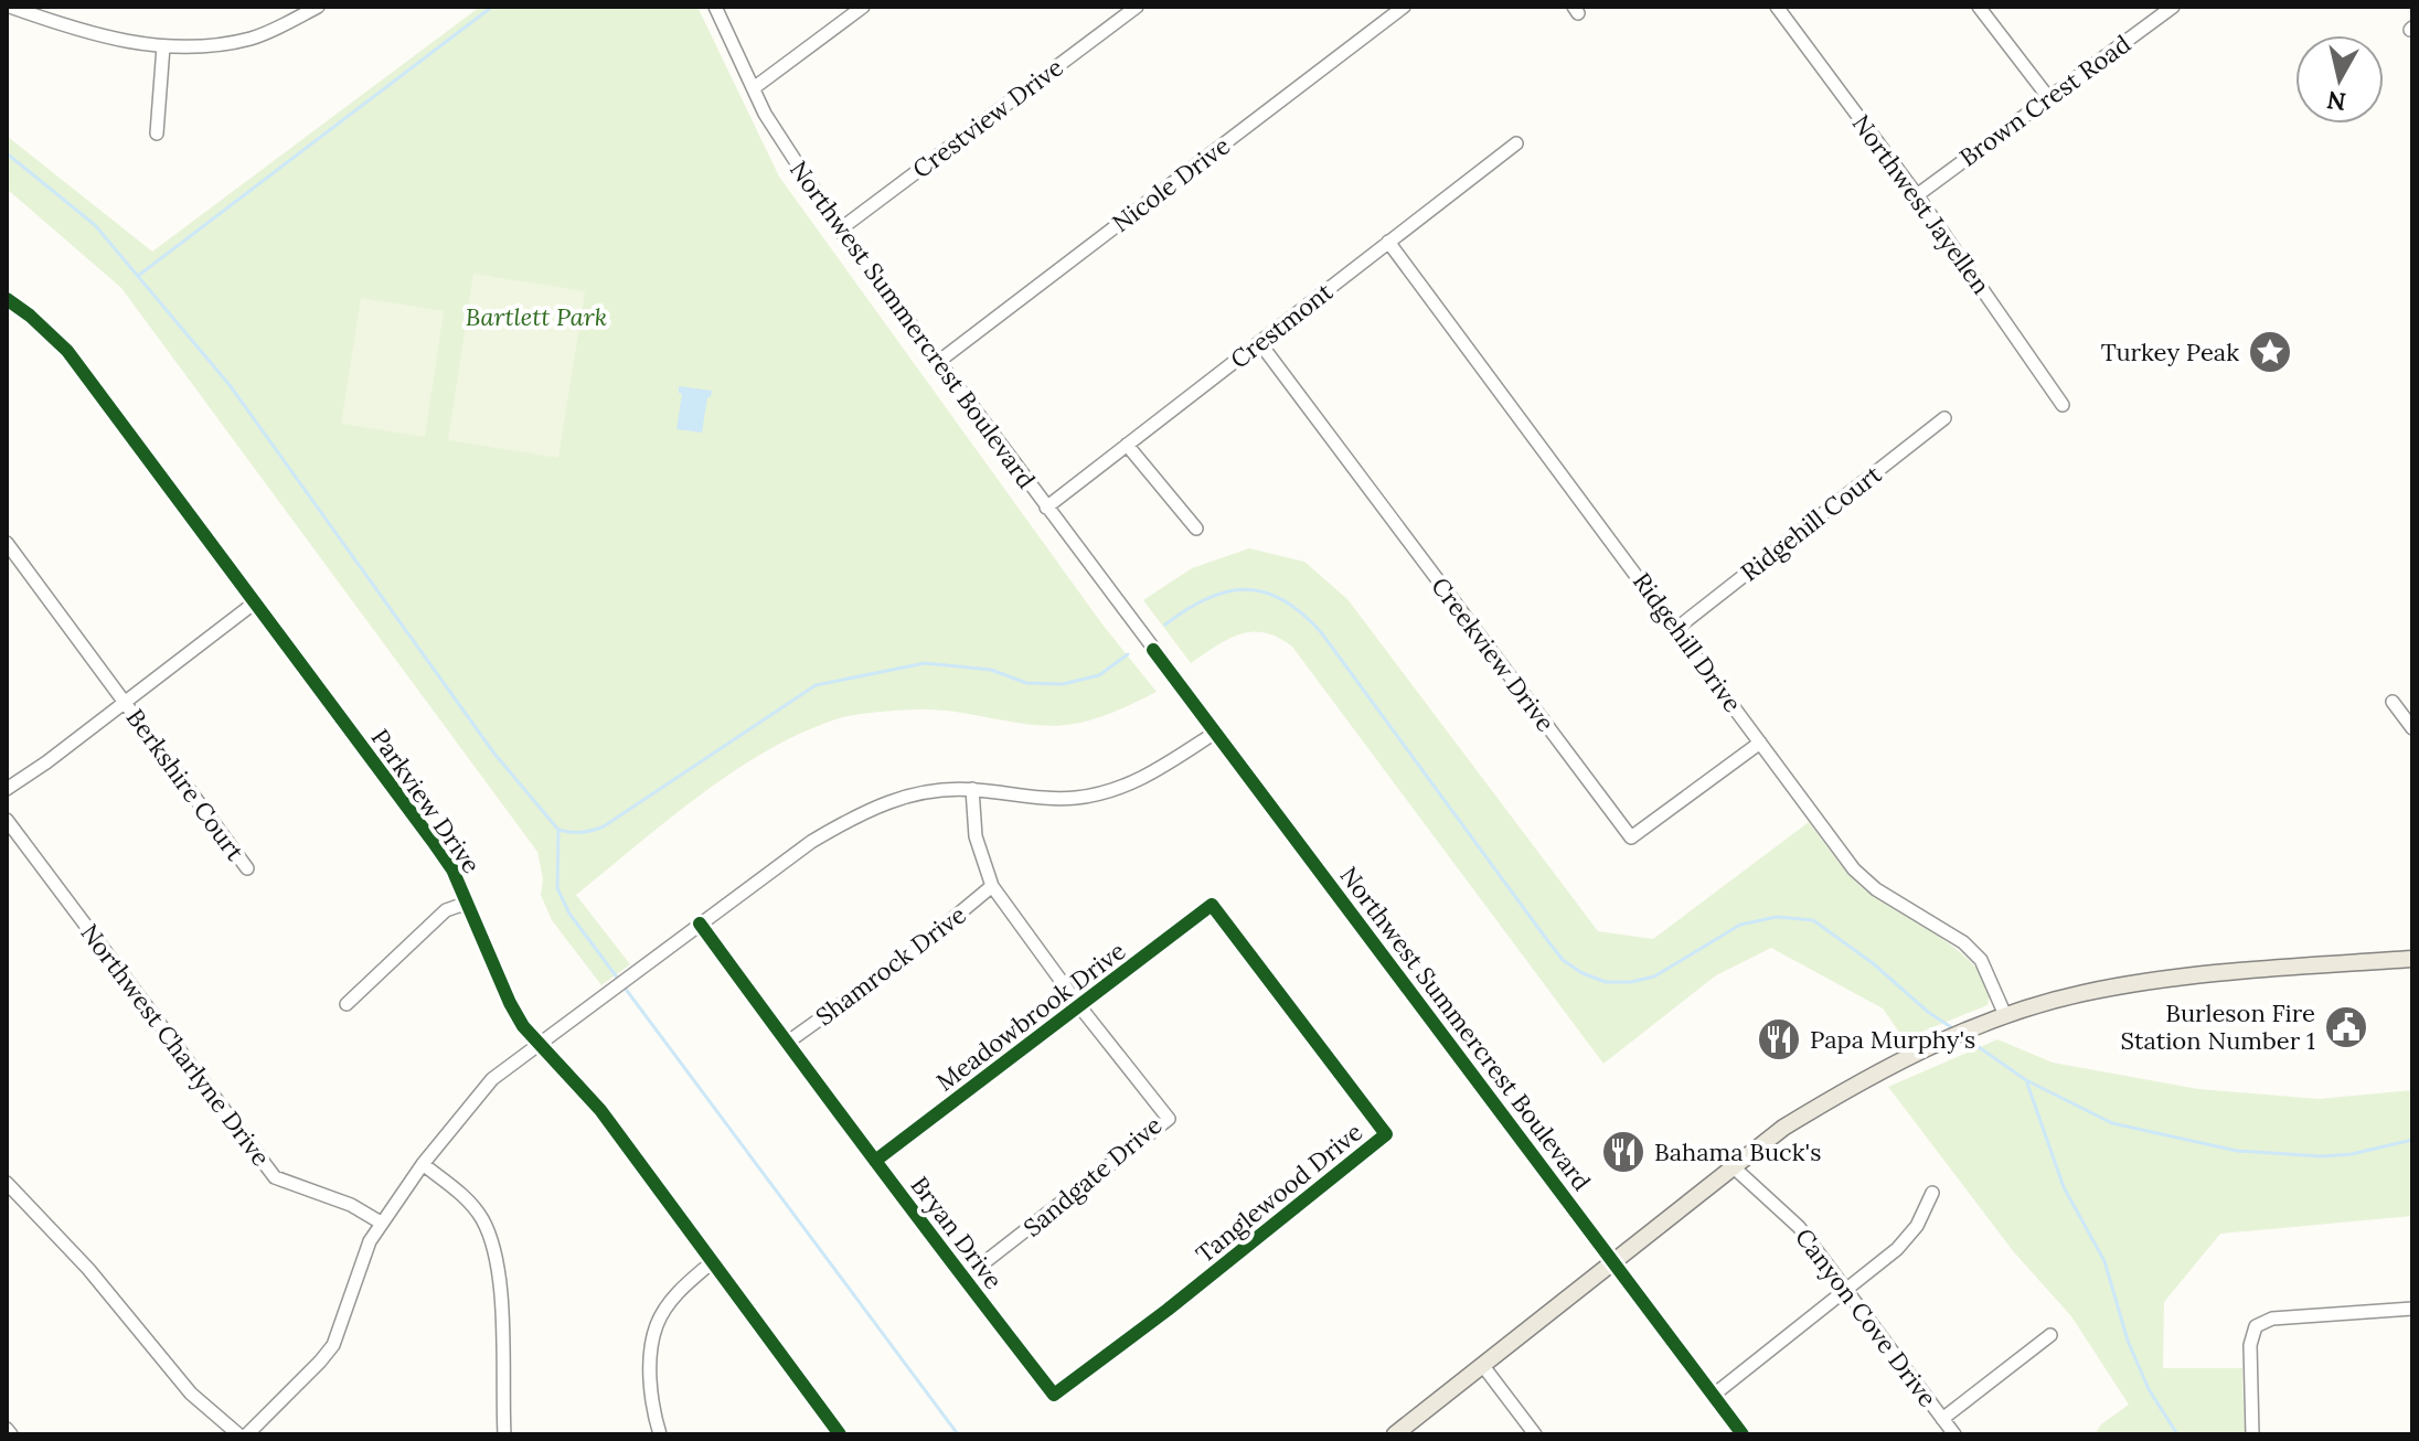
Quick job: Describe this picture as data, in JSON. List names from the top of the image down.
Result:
{
  "streets": {
    "street": [
      "Brown Crest Road",
      "Crestview Drive",
      "Nicole Drive",
      "Northwest Jayellen",
      "Northwest Summercrest Boulevard",
      "Crestmont",
      "Ridgehill Court",
      "Ridgehill Drive",
      "Creekview Drive",
      "Berkshire Court",
      "Parkview Drive",
      "Shamrock Drive",
      "Meadowbrook Drive",
      "Northwest Charlyne Drive",
      "Sandgate Drive",
      "Tanglewood Drive",
      "Bryan Drive",
      "Canyon Cove Drive"
    ]
  },
  "crossings": [
    ["Brown Crest Road", "Northwest Jayellen"],
    ["Crestview Drive", "Northwest Summercrest Boulevard"],
    ["Nicole Drive", "Northwest Summercrest Boulevard"],
    ["Northwest Summercrest Boulevard", "Crestmont"],
    ["Crestmont", "Ridgehill Drive"],
    ["Crestmont", "Creekview Drive"],
    ["Ridgehill Court", "Ridgehill Drive"],
    ["Ridgehill Drive", "Creekview Drive"],
    ["Shamrock Drive", "Sandgate Drive"],
    ["Shamrock Drive", "Bryan Drive"],
    ["Meadowbrook Drive", "Sandgate Drive"],
    ["Meadowbrook Drive", "Tanglewood Drive"],
    ["Meadowbrook Drive", "Bryan Drive"],
    ["Sandgate Drive", "Bryan Drive"],
    ["Tanglewood Drive", "Bryan Drive"]
  ],
  "parks": ["Bartlett Park"],
  "places": {
    "place": ["Turkey Peak"],
    "public building": ["Burleson Fire Station Number 1"],
    "restaurant": ["Papa Murphy's", "Bahama Buck's"]
  },
  "north": "bottom"
}
